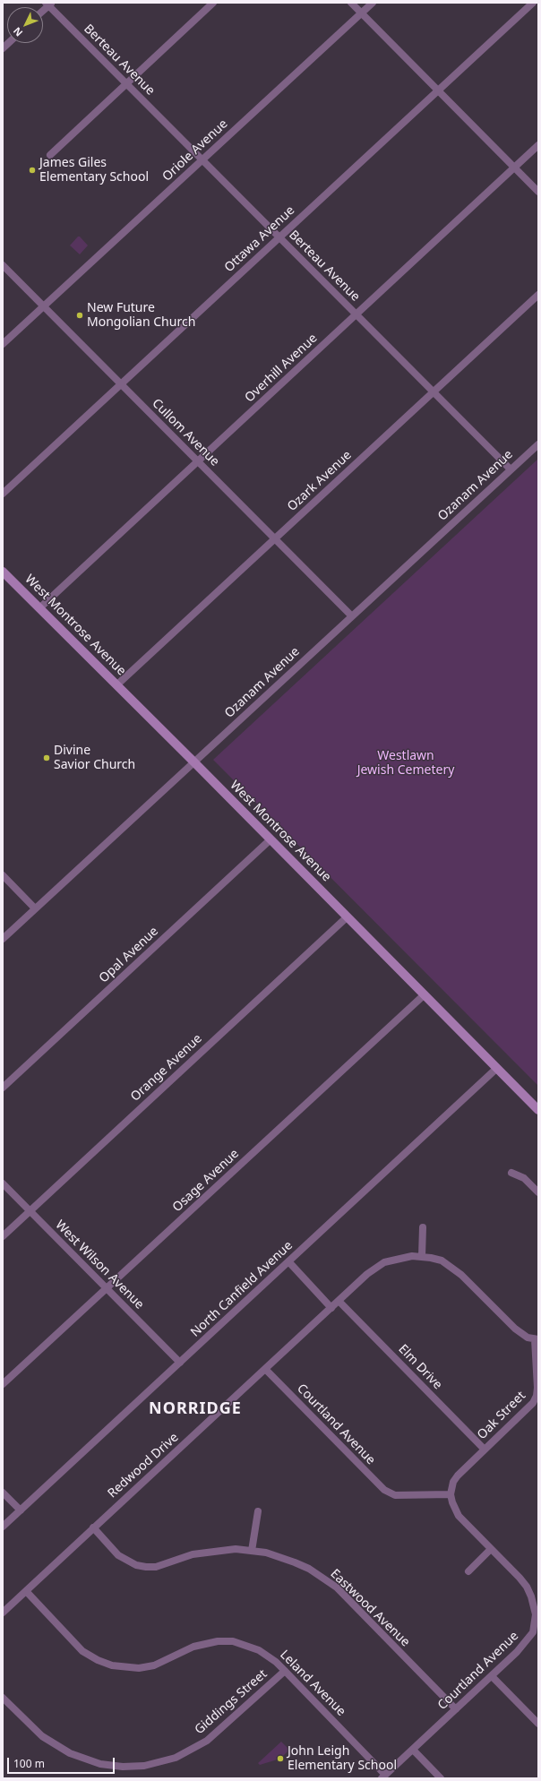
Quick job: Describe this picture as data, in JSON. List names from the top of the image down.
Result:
{
  "streets": {
    "street": [
      "Berteau Avenue",
      "Oriole Avenue",
      "Ottawa Avenue",
      "Overhill Avenue",
      "Cullom Avenue",
      "Ozark Avenue",
      "Ozanam Avenue",
      "West Montrose Avenue",
      "Opal Avenue",
      "Orange Avenue",
      "Osage Avenue",
      "West Wilson Avenue",
      "North Canfield Avenue",
      "Elm Drive",
      "Oak Street",
      "Courtland Avenue",
      "Redwood Drive",
      "Eastwood Avenue",
      "Leland Avenue",
      "Giddings Street"
    ]
  },
  "crossings": [
    ["Berteau Avenue", "Oriole Avenue"],
    ["Berteau Avenue", "Ottawa Avenue"],
    ["Berteau Avenue", "Overhill Avenue"],
    ["Berteau Avenue", "Ozark Avenue"],
    ["Berteau Avenue", "Ozanam Avenue"],
    ["Oriole Avenue", "Cullom Avenue"],
    ["Ottawa Avenue", "Cullom Avenue"],
    ["Overhill Avenue", "Cullom Avenue"],
    ["Overhill Avenue", "West Montrose Avenue"],
    ["Cullom Avenue", "Ozark Avenue"],
    ["Cullom Avenue", "Ozanam Avenue"],
    ["Ozark Avenue", "West Montrose Avenue"],
    ["Ozanam Avenue", "West Montrose Avenue"],
    ["West Montrose Avenue", "Opal Avenue"],
    ["West Montrose Avenue", "Orange Avenue"],
    ["West Montrose Avenue", "Osage Avenue"],
    ["West Montrose Avenue", "North Canfield Avenue"],
    ["Orange Avenue", "West Wilson Avenue"],
    ["Osage Avenue", "West Wilson Avenue"],
    ["West Wilson Avenue", "North Canfield Avenue"],
    ["Elm Drive", "Oak Street"],
    ["Elm Drive", "Redwood Drive"],
    ["Oak Street", "Courtland Avenue"],
    ["Oak Street", "Redwood Drive"],
    ["Courtland Avenue", "Redwood Drive"],
    ["Courtland Avenue", "Eastwood Avenue"],
    ["Courtland Avenue", "Leland Avenue"],
    ["Redwood Drive", "Eastwood Avenue"],
    ["Redwood Drive", "Leland Avenue"],
    ["Leland Avenue", "Giddings Street"]
  ],
  "districts": ["NORRIDGE"],
  "parks": ["Westlawn Jewish Cemetery"],
  "places": [
    "James Giles Elementary School",
    "New Future Mongolian Church",
    "Divine Savior Church",
    "John Leigh Elementary School"
  ],
  "scale_bar": "100 m",
  "north": "bottom left"
}
